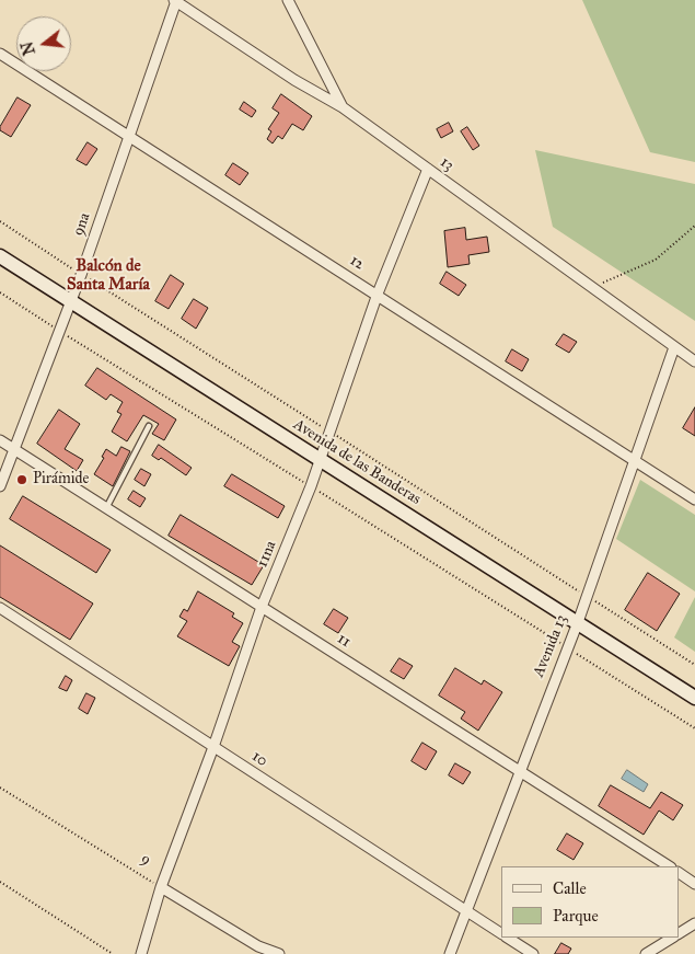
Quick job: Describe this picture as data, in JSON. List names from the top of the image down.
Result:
{
  "streets": {
    "street": [
      "13",
      "9na",
      "12",
      "Avenida de las Banderas",
      "11na",
      "11",
      "Avenida 13",
      "10"
    ],
    "path": ["9"]
  },
  "crossings": [
    ["13", "9na"],
    ["13", "11na"],
    ["13", "Avenida 13"],
    ["9na", "12"],
    ["9na", "Avenida de las Banderas"],
    ["9na", "11"],
    ["12", "11na"],
    ["12", "Avenida 13"],
    ["Avenida de las Banderas", "11na"],
    ["Avenida de las Banderas", "Avenida 13"],
    ["11na", "11"],
    ["11na", "10"],
    ["11na", "9"],
    ["11", "Avenida 13"],
    ["Avenida 13", "10"]
  ],
  "districts": ["Balcón de Santa María"],
  "places": ["Pirámide"],
  "legend": ["Calle", "Parque"],
  "north": "left"
}
